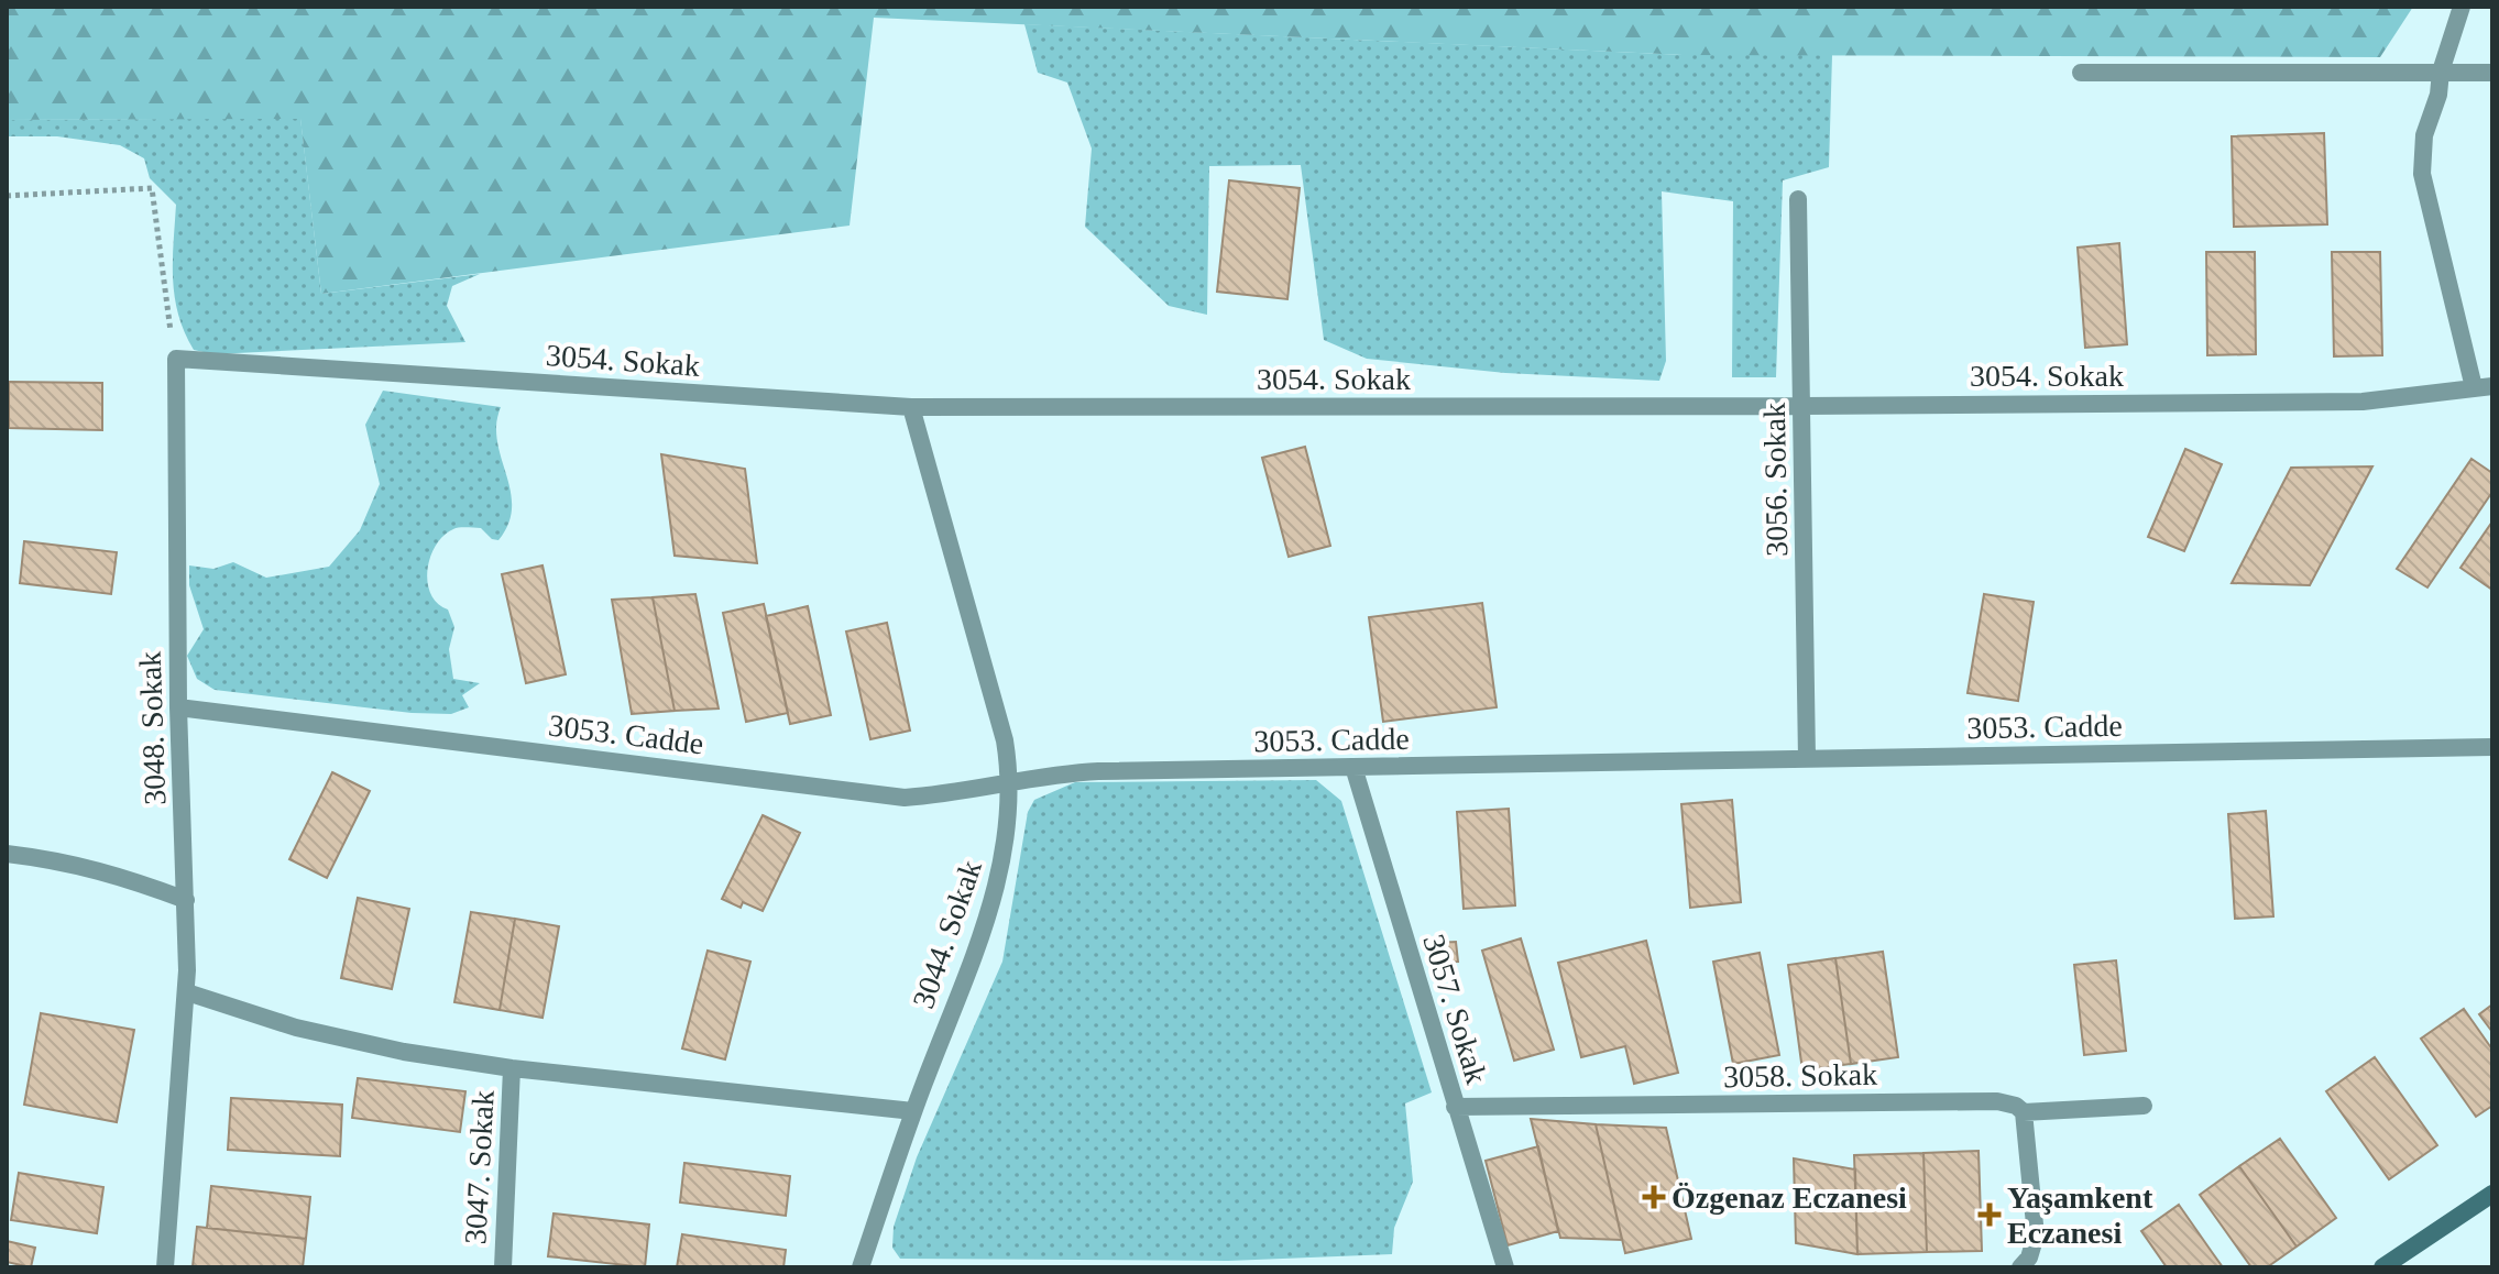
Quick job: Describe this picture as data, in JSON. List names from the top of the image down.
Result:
{
  "streets": {
    "street": [
      "3054. Sokak",
      "3056. Sokak",
      "3053. Cadde",
      "3048. Sokak",
      "3044. Sokak",
      "3057. Sokak",
      "3058. Sokak",
      "3047. Sokak"
    ]
  },
  "crossings": [
    ["3054. Sokak", "3056. Sokak"],
    ["3054. Sokak", "3048. Sokak"],
    ["3054. Sokak", "3044. Sokak"],
    ["3056. Sokak", "3053. Cadde"],
    ["3053. Cadde", "3048. Sokak"],
    ["3053. Cadde", "3044. Sokak"],
    ["3053. Cadde", "3057. Sokak"],
    ["3057. Sokak", "3058. Sokak"]
  ],
  "places": {
    "health": ["Özgenaz Eczanesi", "Yaşamkent Eczanesi"]
  }
}
